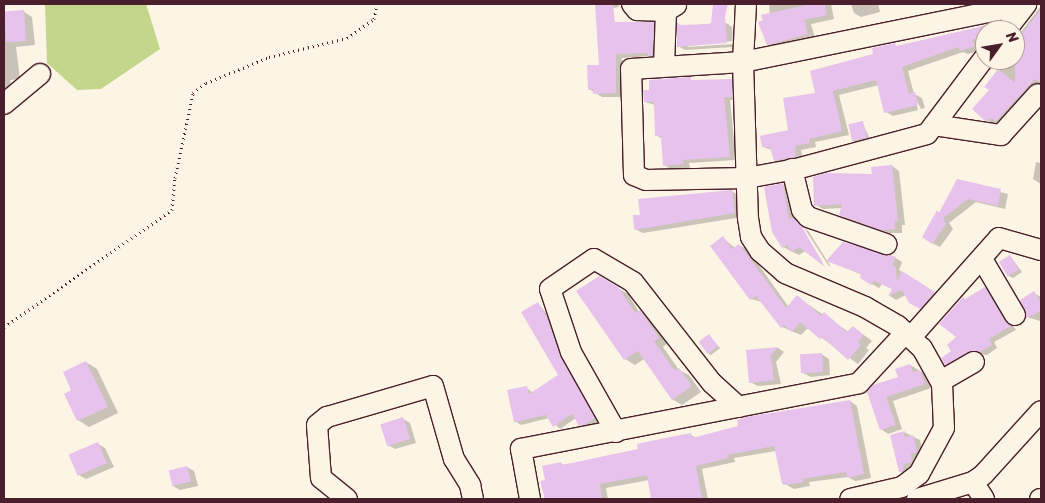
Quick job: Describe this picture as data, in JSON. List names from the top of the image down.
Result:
{
  "north": "top right"
}
